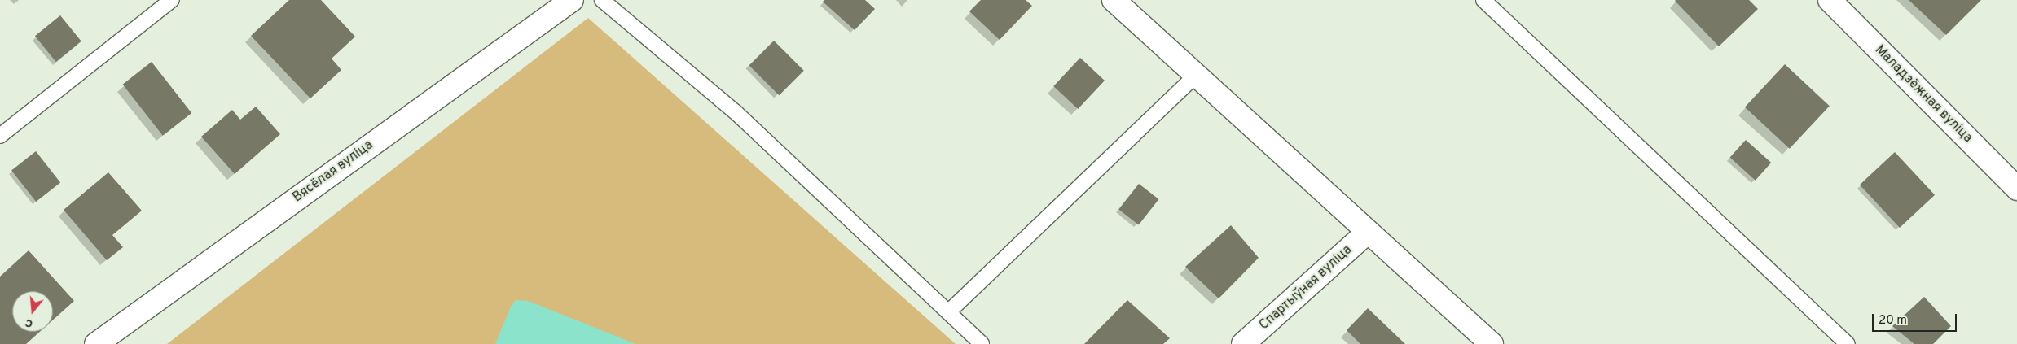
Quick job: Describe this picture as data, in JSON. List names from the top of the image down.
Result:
{
  "streets": {
    "street": ["Маладзёжная вуліца", "Вясёлая вуліца", "Спартыўная вуліца"]
  },
  "scale_bar": "20 m",
  "north": "bottom"
}
